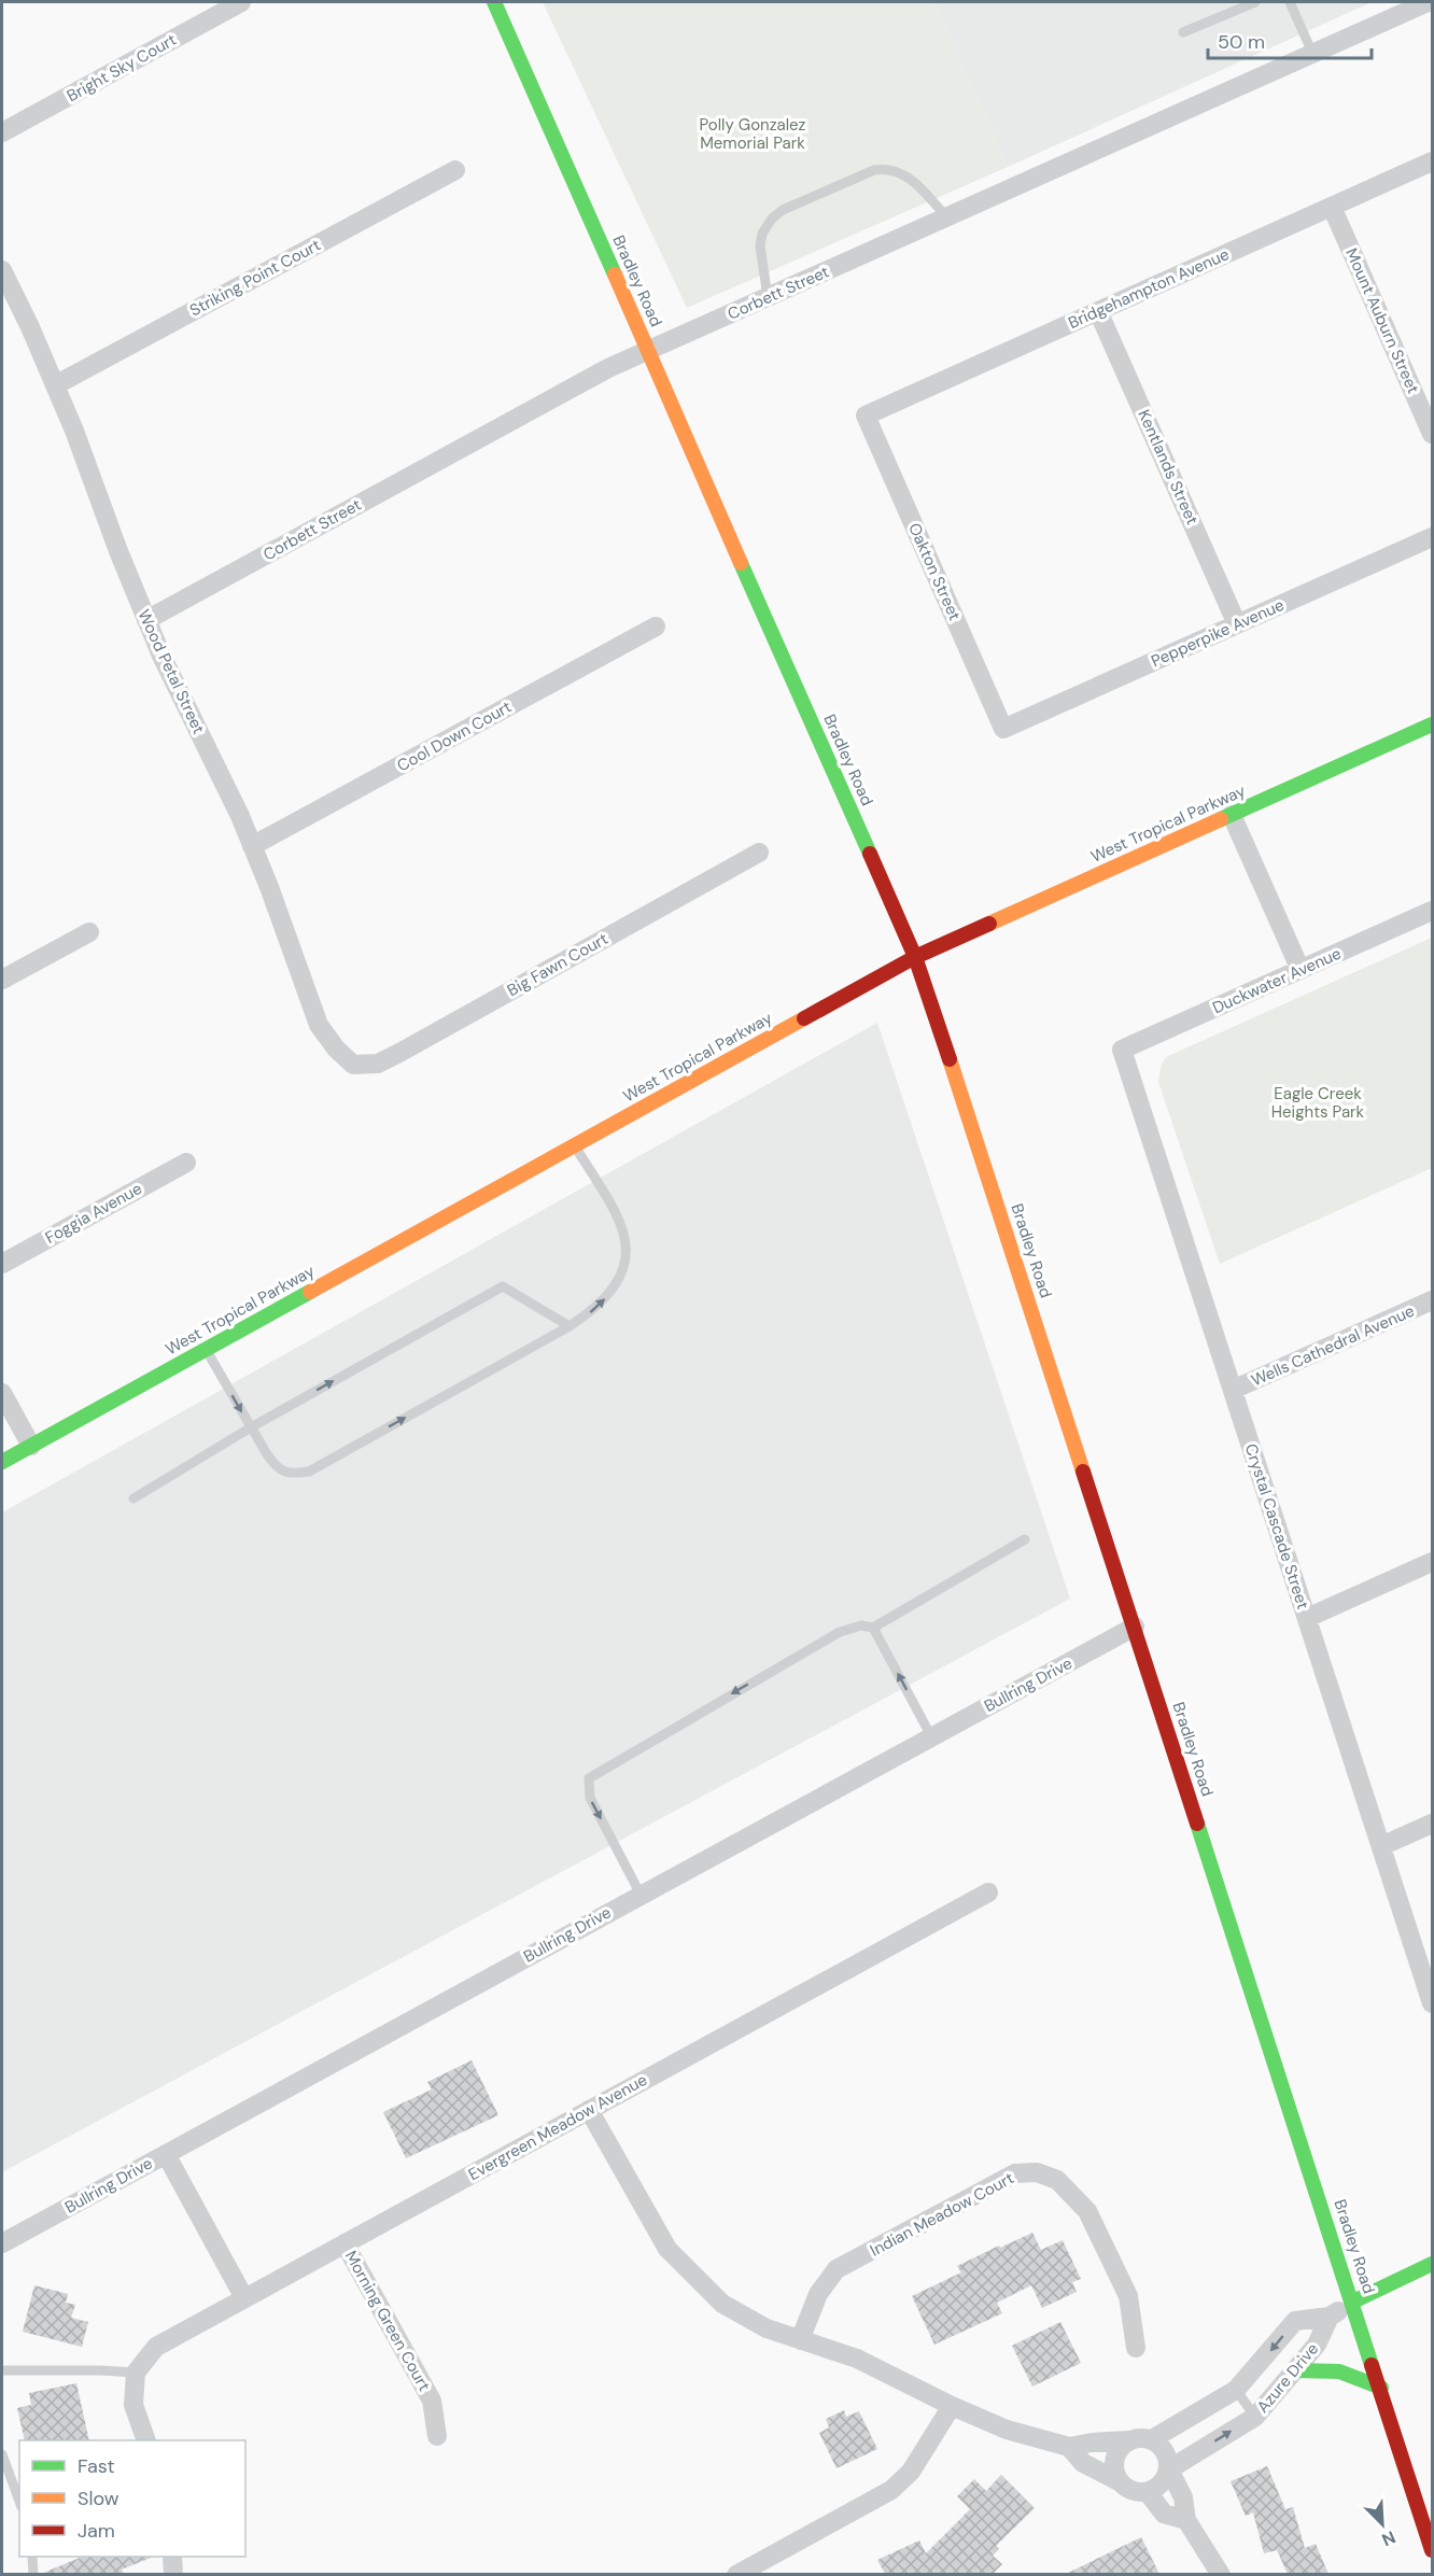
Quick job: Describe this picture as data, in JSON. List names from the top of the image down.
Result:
{
  "streets": {
    "street": [
      "Bright Sky Court",
      "Striking Point Court",
      "Bradley Road",
      "Bridgehampton Avenue",
      "Corbett Street",
      "Mount Auburn Street",
      "Kentlands Street",
      "Oakton Street",
      "Pepperpike Avenue",
      "Wood Petal Street",
      "Cool Down Court",
      "West Tropical Parkway",
      "Big Fawn Court",
      "Duckwater Avenue",
      "Foggia Avenue",
      "Wells Cathedral Avenue",
      "Crystal Cascade Street",
      "Bullring Drive",
      "Evergreen Meadow Avenue",
      "Indian Meadow Court",
      "Morning Green Court",
      "Azure Drive"
    ]
  },
  "crossings": [
    ["Striking Point Court", "Wood Petal Street"],
    ["Bradley Road", "Corbett Street"],
    ["Bradley Road", "West Tropical Parkway"],
    ["Bradley Road", "Bullring Drive"],
    ["Bradley Road", "Azure Drive"],
    ["Bridgehampton Avenue", "Mount Auburn Street"],
    ["Bridgehampton Avenue", "Kentlands Street"],
    ["Bridgehampton Avenue", "Oakton Street"],
    ["Corbett Street", "Wood Petal Street"],
    ["Kentlands Street", "Pepperpike Avenue"],
    ["Oakton Street", "Pepperpike Avenue"],
    ["Wood Petal Street", "Cool Down Court"],
    ["Wood Petal Street", "Big Fawn Court"],
    ["Duckwater Avenue", "Crystal Cascade Street"],
    ["Wells Cathedral Avenue", "Crystal Cascade Street"],
    ["Evergreen Meadow Avenue", "Morning Green Court"]
  ],
  "parks": ["Polly Gonzalez Memorial Park", "Eagle Creek Heights Park"],
  "legend": ["Fast", "Slow", "Jam"],
  "scale_bar": "50 m",
  "north": "bottom right"
}
